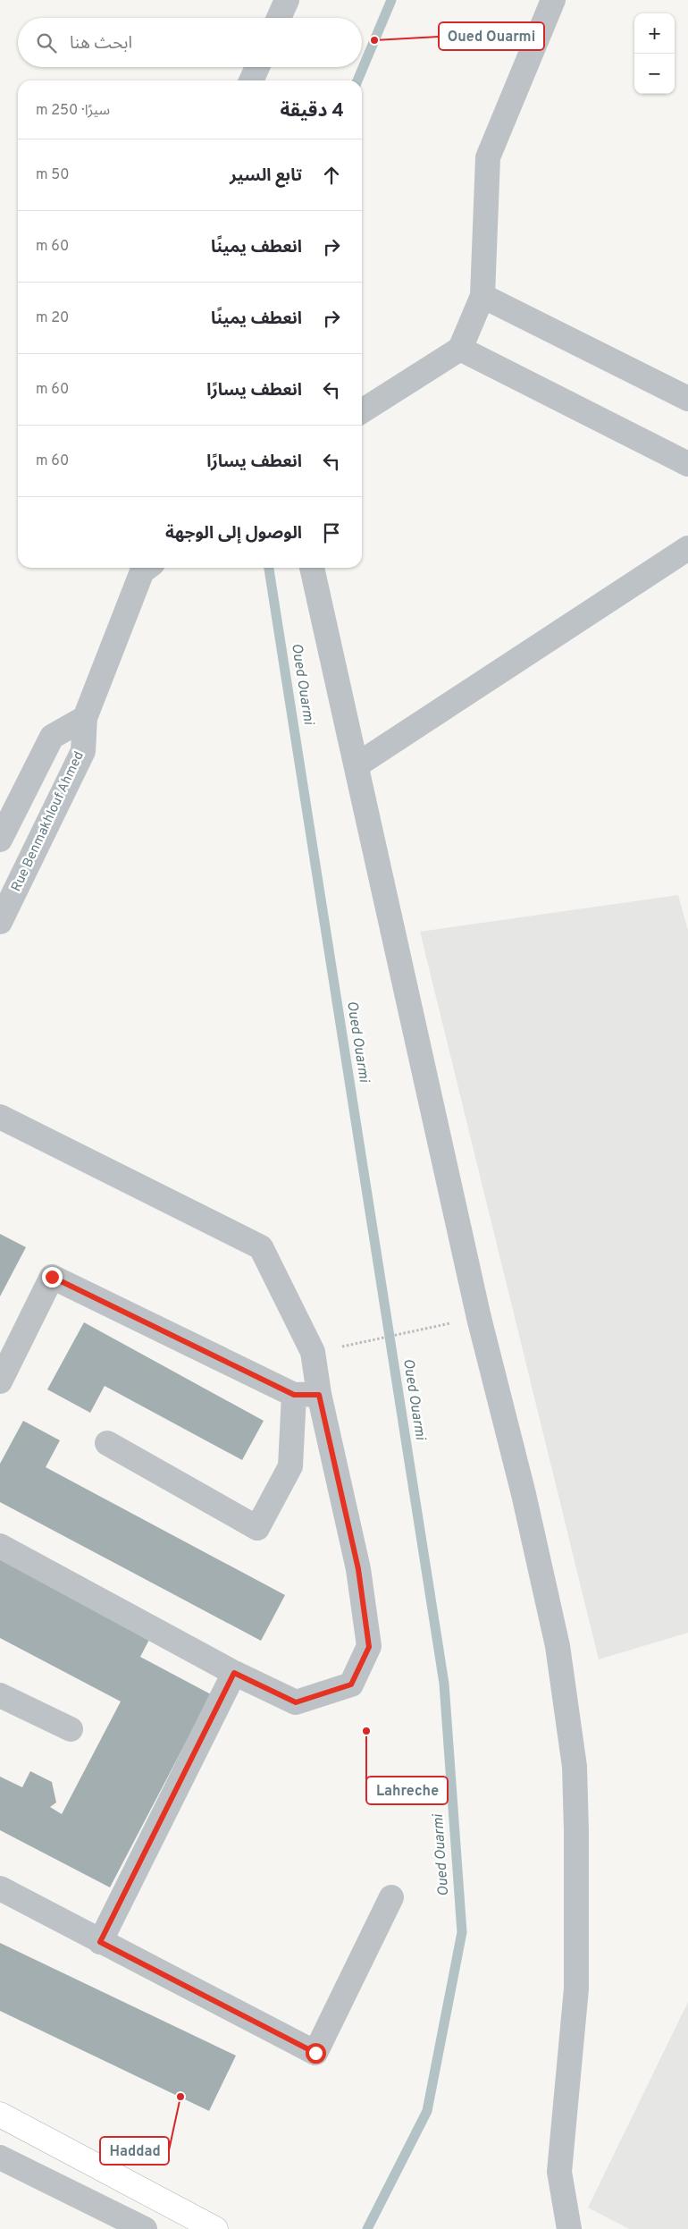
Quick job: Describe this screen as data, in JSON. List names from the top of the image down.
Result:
{
  "streets": {
    "street": ["Rue Benmakhlouf Ahmed"]
  },
  "water": ["Oued Ouarmi"],
  "places": ["Oued Ouarmi", "Lahreche", "Haddad"],
  "page": {
    "map_buttons": ["+", "−"],
    "search": "ابحث هنا",
    "heading": ["4 دقيقة", "سيرًا · 250 m"],
    "list": [
      ["تابع السير", "50 m"],
      ["انعطف يمينًا", "60 m"],
      ["انعطف يمينًا", "20 m"],
      ["انعطف يسارًا", "60 m"],
      ["انعطف يسارًا", "60 m"],
      "الوصول إلى الوجهة"
    ]
  }
}
